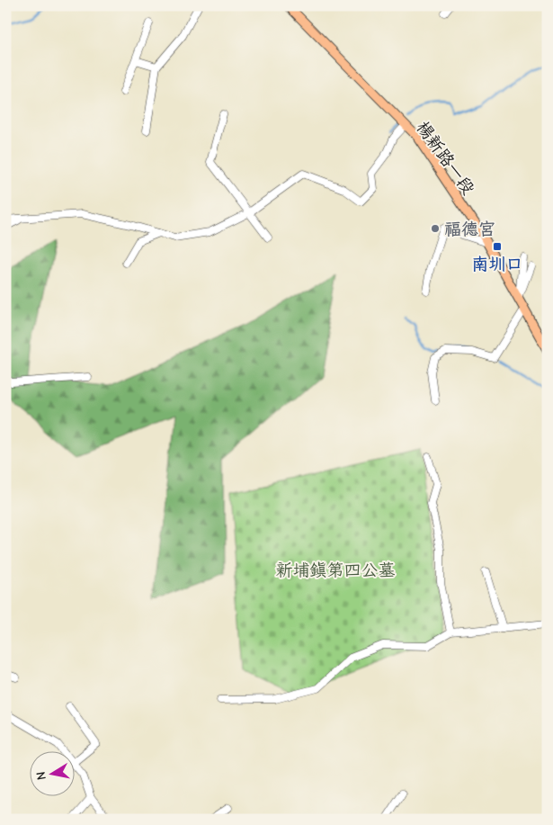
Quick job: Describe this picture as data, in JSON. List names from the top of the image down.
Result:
{
  "streets": {
    "main road": ["楊新路一段"]
  },
  "parks": ["新埔鎮第四公墓"],
  "places": {
    "other": ["福德宫"],
    "transit": ["南圳口"]
  },
  "north": "left"
}
